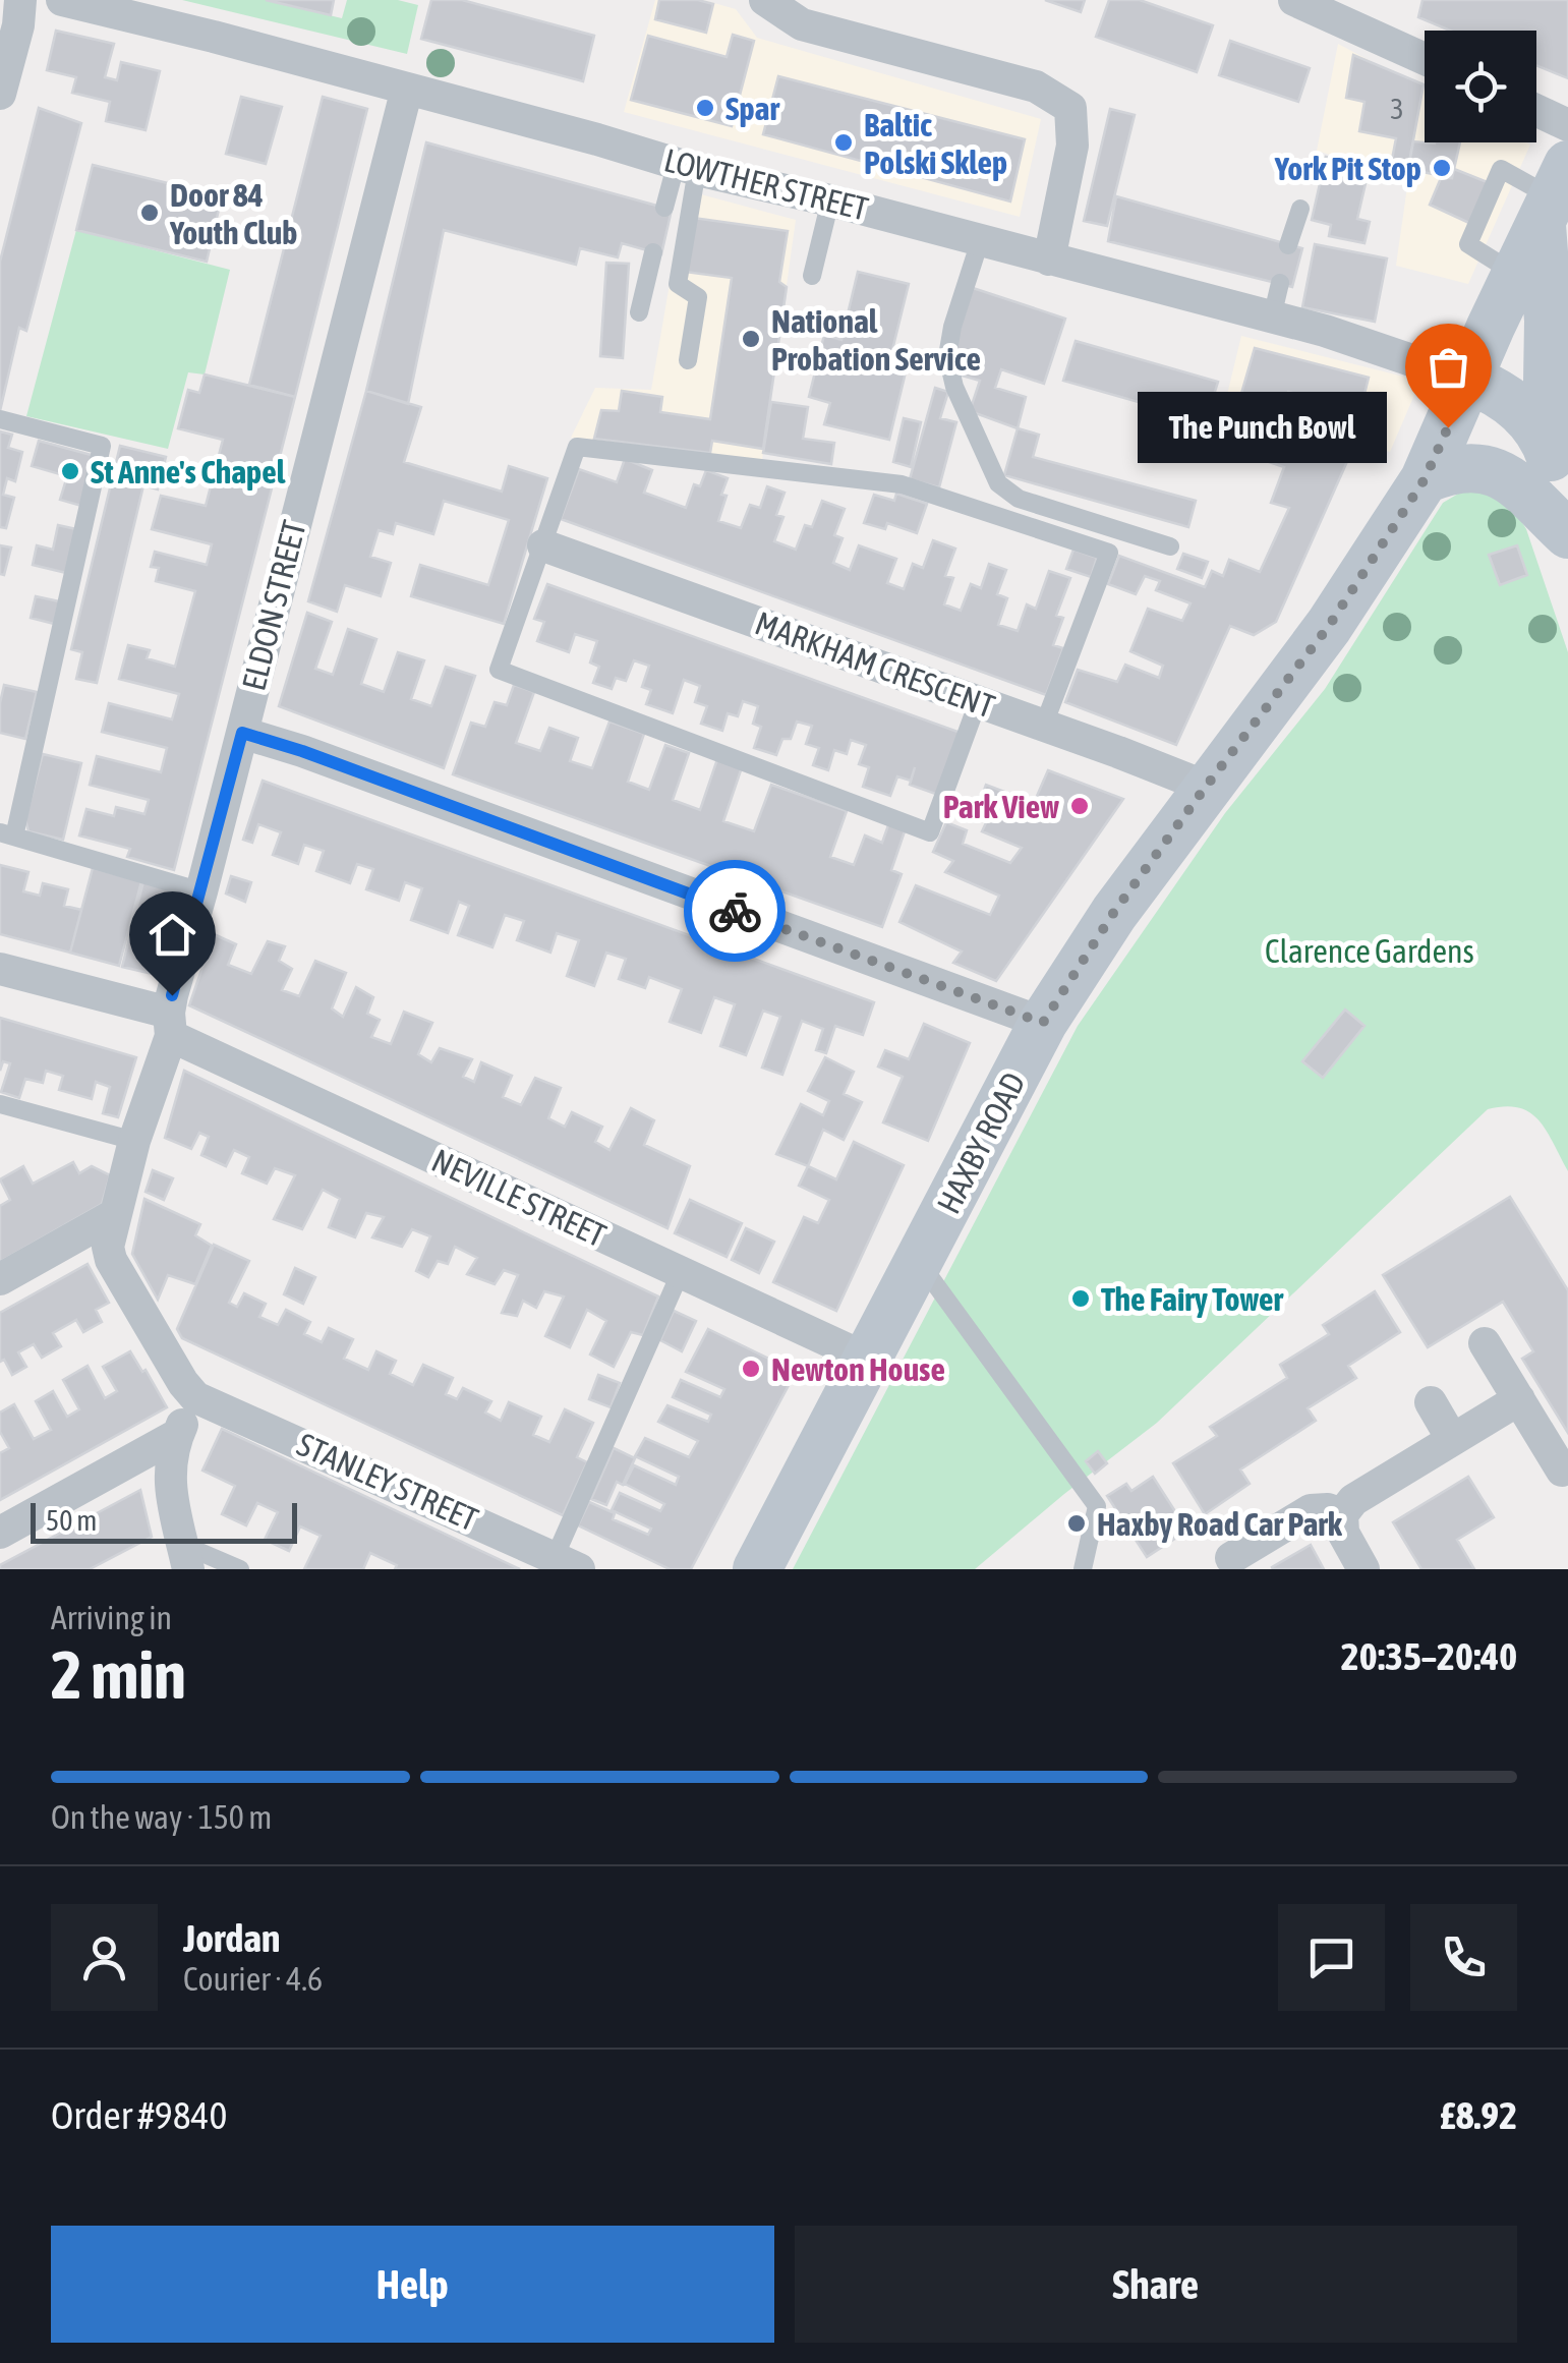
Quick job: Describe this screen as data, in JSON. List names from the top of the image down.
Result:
{
  "streets": {
    "street": [
      "LOWTHER STREET",
      "ELDON STREET",
      "MARKHAM CRESCENT",
      "HAXBY ROAD",
      "NEVILLE STREET",
      "STANLEY STREET"
    ]
  },
  "crossings": [
    ["LOWTHER STREET", "ELDON STREET"],
    ["LOWTHER STREET", "HAXBY ROAD"],
    ["ELDON STREET", "NEVILLE STREET"],
    ["ELDON STREET", "STANLEY STREET"],
    ["MARKHAM CRESCENT", "HAXBY ROAD"],
    ["HAXBY ROAD", "NEVILLE STREET"]
  ],
  "parks": ["Clarence Gardens"],
  "places": [
    "Spar",
    "Baltic Polski Sklep",
    "York Pit Stop",
    "Door 84 Youth Club",
    "National Probation Service",
    "The Punch Bowl",
    "St Anne's Chapel",
    "Park View",
    "The Fairy Tower",
    "Newton House",
    "Haxby Road Car Park"
  ],
  "house_numbers": ["3"],
  "scale_bar": "50 m",
  "page": {
    "bubble": "The Punch Bowl",
    "scale": "50 m",
    "heading": ["2 min", "Arriving in", "20:35–20:40"],
    "panel": [
      "Jordan",
      "Courier · 4.6",
      "Order #9840",
      "£8.92"
    ],
    "bar": "On the way · 150 m",
    "buttons": ["Help", "Share"]
  }
}
